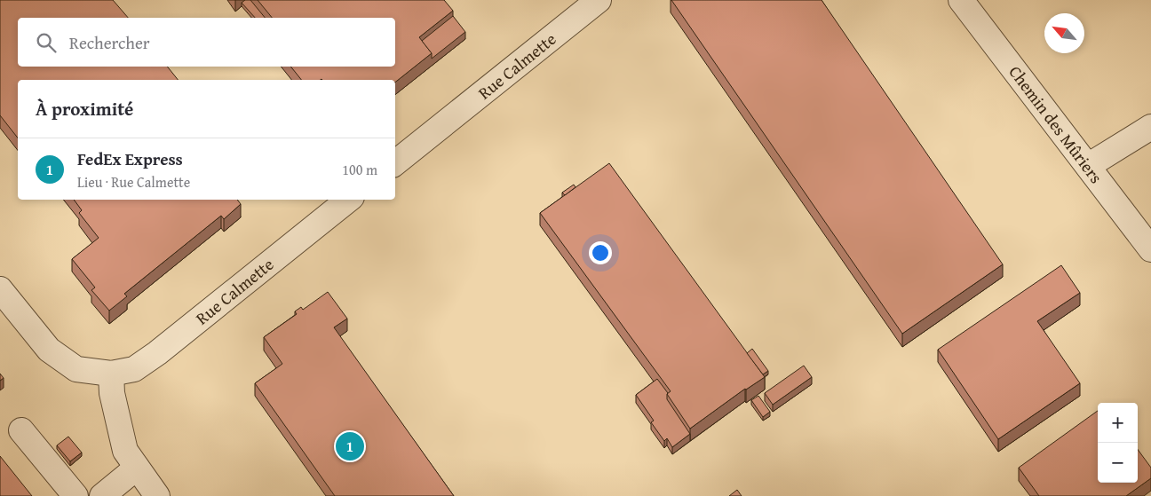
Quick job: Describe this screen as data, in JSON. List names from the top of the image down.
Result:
{
  "streets": {
    "street": ["Rue Calmette", "Chemin des Mûriers"]
  },
  "north": "top left",
  "page": {
    "search": "Rechercher",
    "heading": "À proximité",
    "list": [
      {
        "mark": "1",
        "name": "FedEx Express",
        "note": "Lieu · Rue Calmette",
        "value": "100 m"
      }
    ],
    "map_buttons": ["+", "−"],
    "pins": "1"
  }
}
